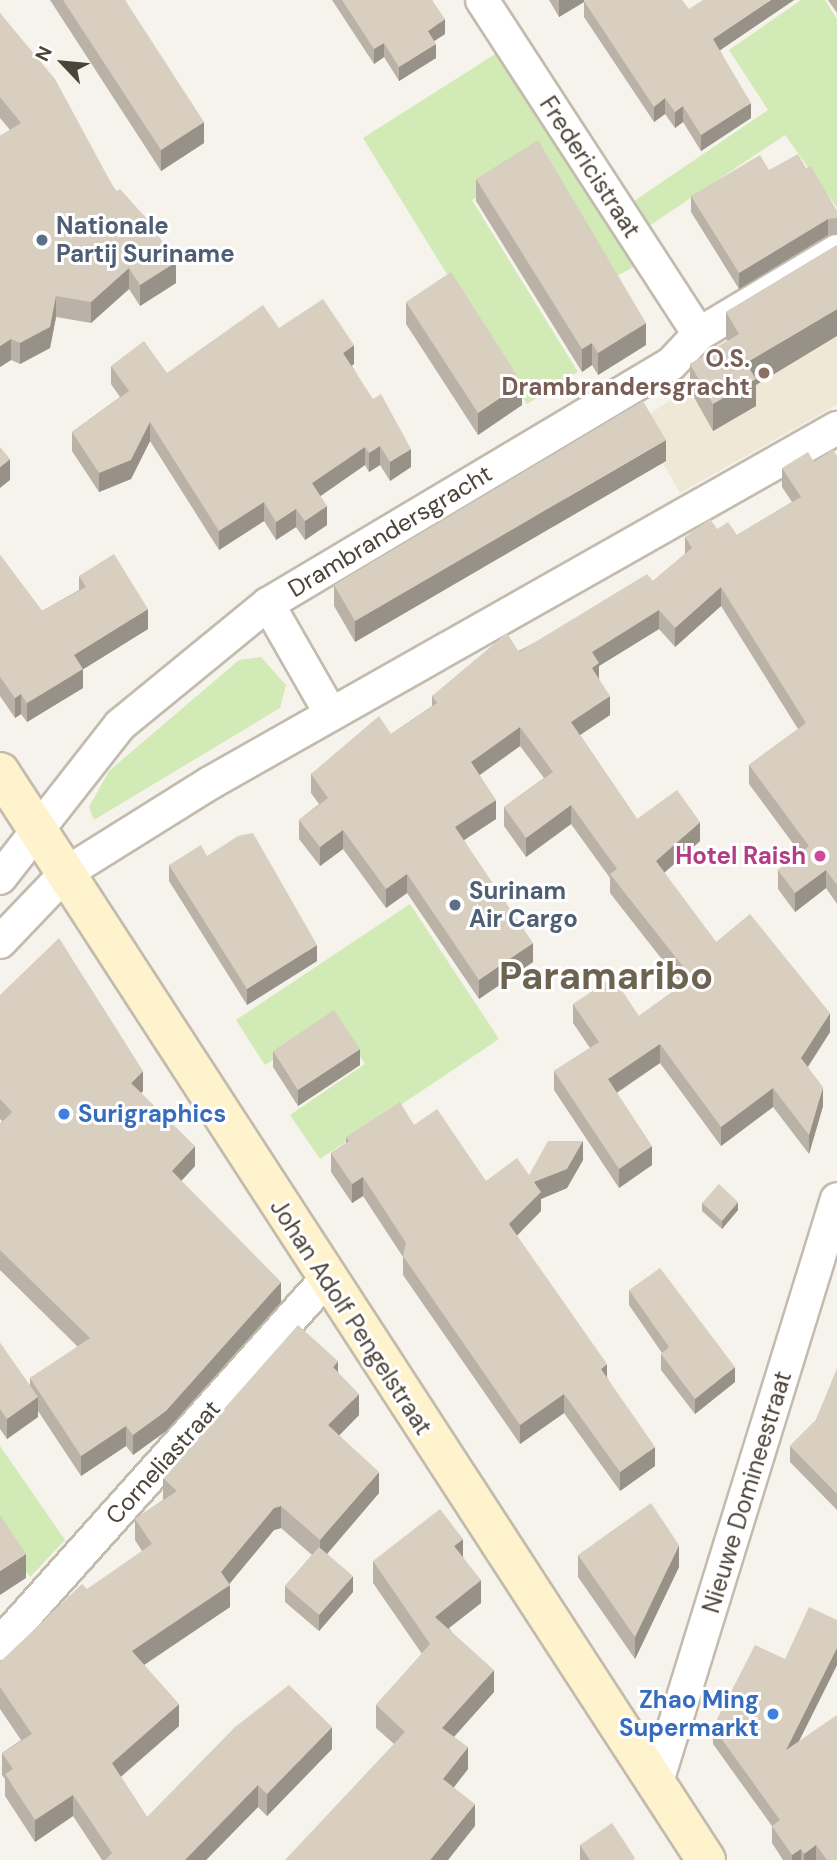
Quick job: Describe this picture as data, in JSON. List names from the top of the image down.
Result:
{
  "streets": {
    "main road": ["Johan Adolf Pengelstraat"],
    "street": [
      "Fredericistraat",
      "Drambrandersgracht",
      "Corneliastraat",
      "Nieuwe Domineestraat"
    ]
  },
  "crossings": [
    ["Fredericistraat", "Drambrandersgracht"],
    ["Drambrandersgracht", "Johan Adolf Pengelstraat"],
    ["Johan Adolf Pengelstraat", "Corneliastraat"],
    ["Johan Adolf Pengelstraat", "Nieuwe Domineestraat"]
  ],
  "districts": ["Paramaribo"],
  "places": [
    "Nationale Partij Suriname",
    "O.S. Drambrandersgracht",
    "Hotel Raish",
    "Surinam Air Cargo",
    "Surigraphics",
    "Zhao Ming Supermarkt"
  ],
  "north": "top left"
}
